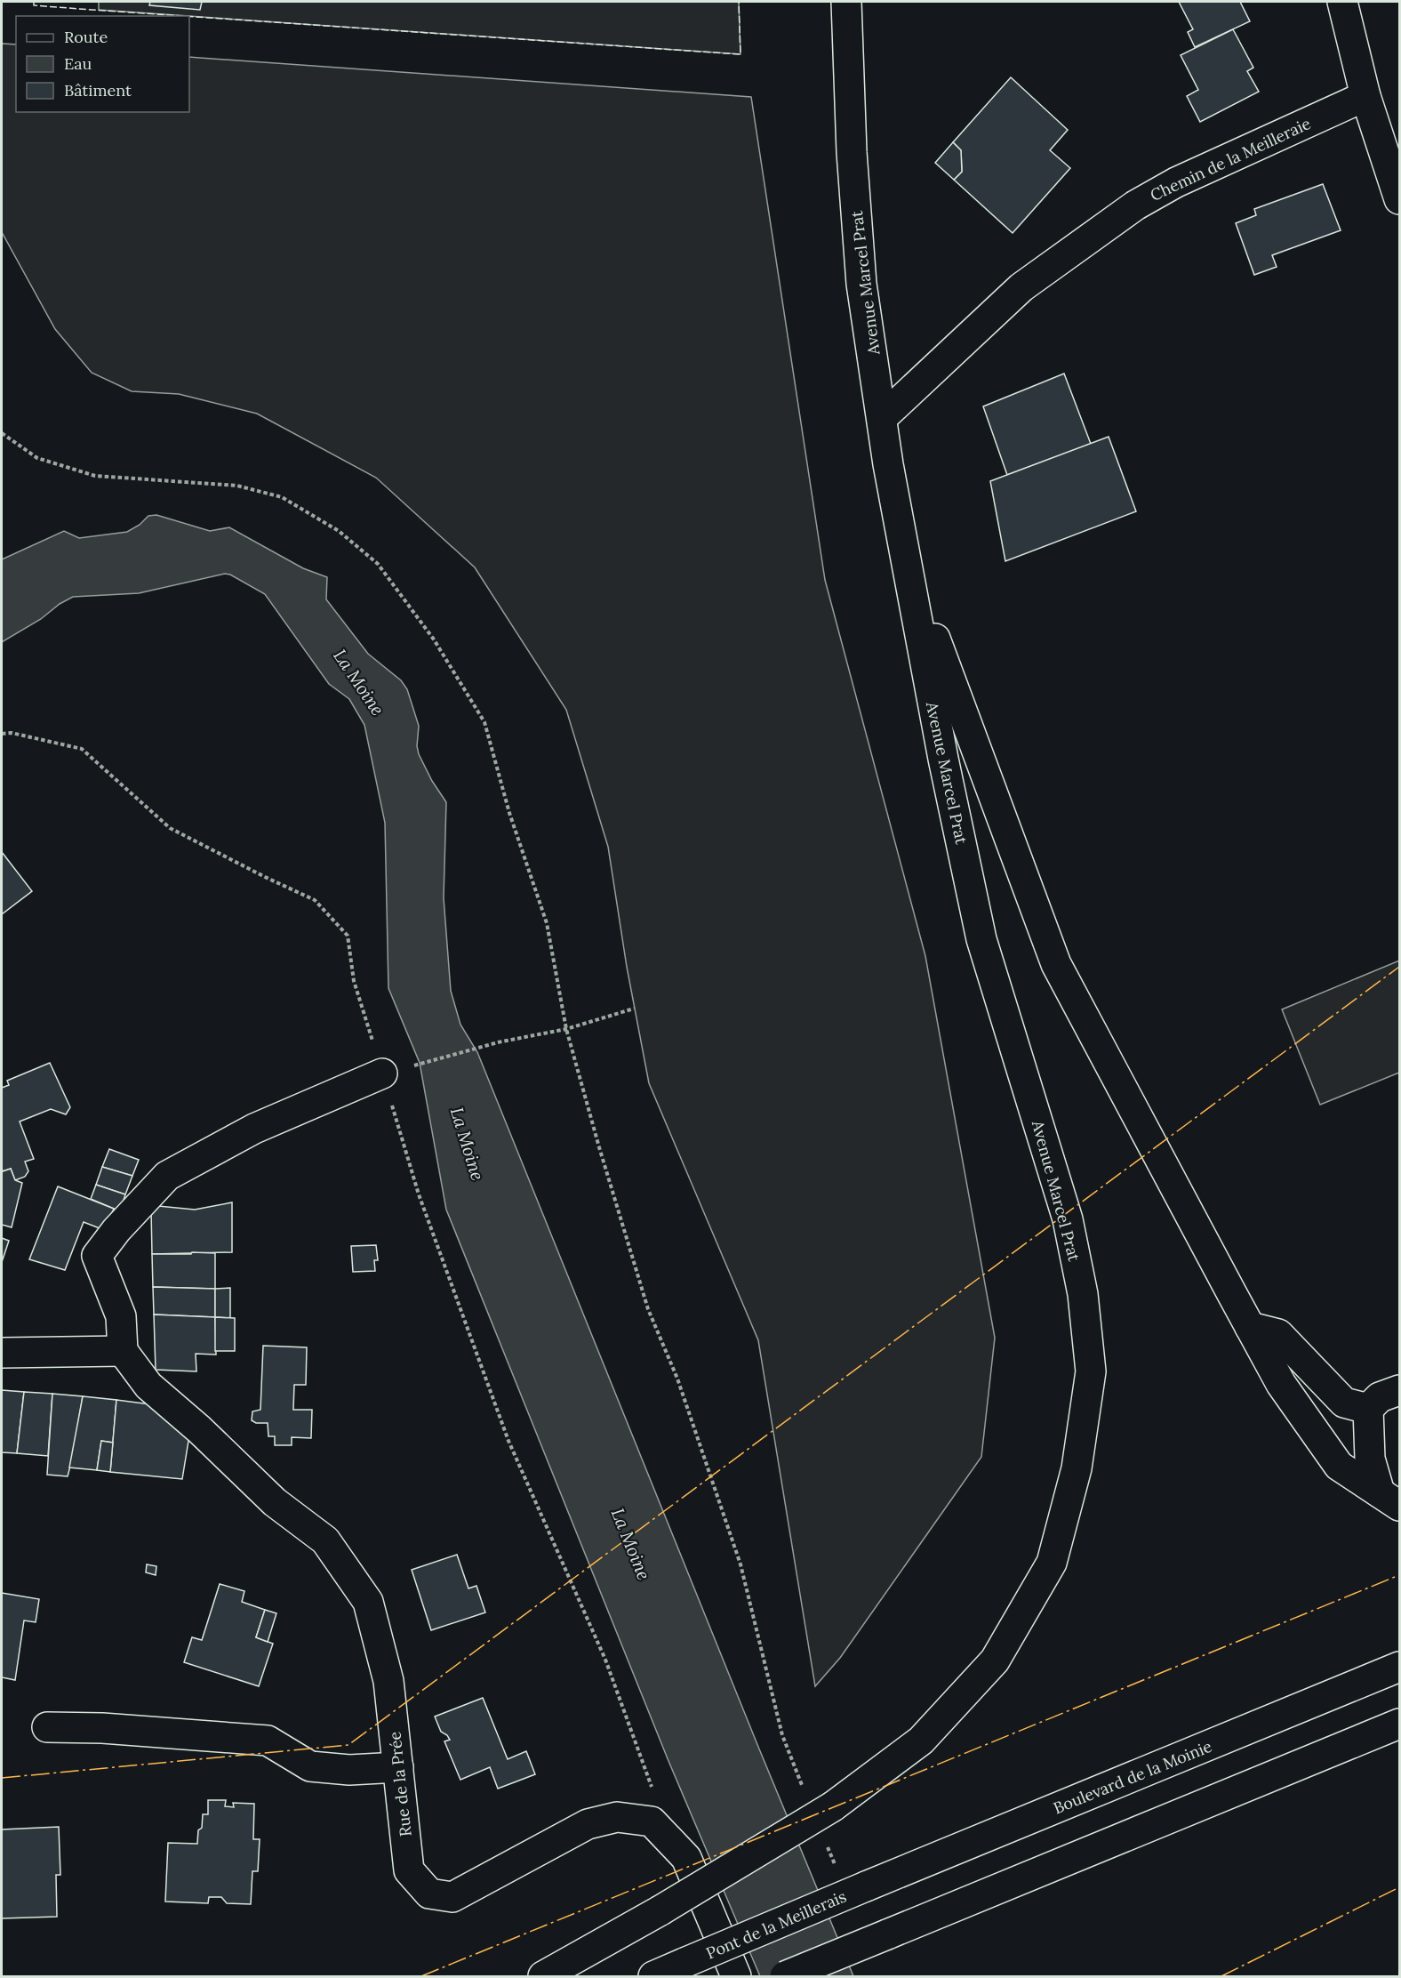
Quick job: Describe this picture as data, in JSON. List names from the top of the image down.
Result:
{
  "streets": {
    "street": [
      "Chemin de la Meilleraie",
      "Avenue Marcel Prat",
      "Boulevard de la Moinie",
      "Rue de la Prée",
      "Pont de la Meillerais"
    ]
  },
  "crossings": [
    ["Chemin de la Meilleraie", "Avenue Marcel Prat"],
    ["Boulevard de la Moinie", "Pont de la Meillerais"]
  ],
  "water": ["La Moine"],
  "legend": ["Route", "Eau", "Bâtiment"]
}
